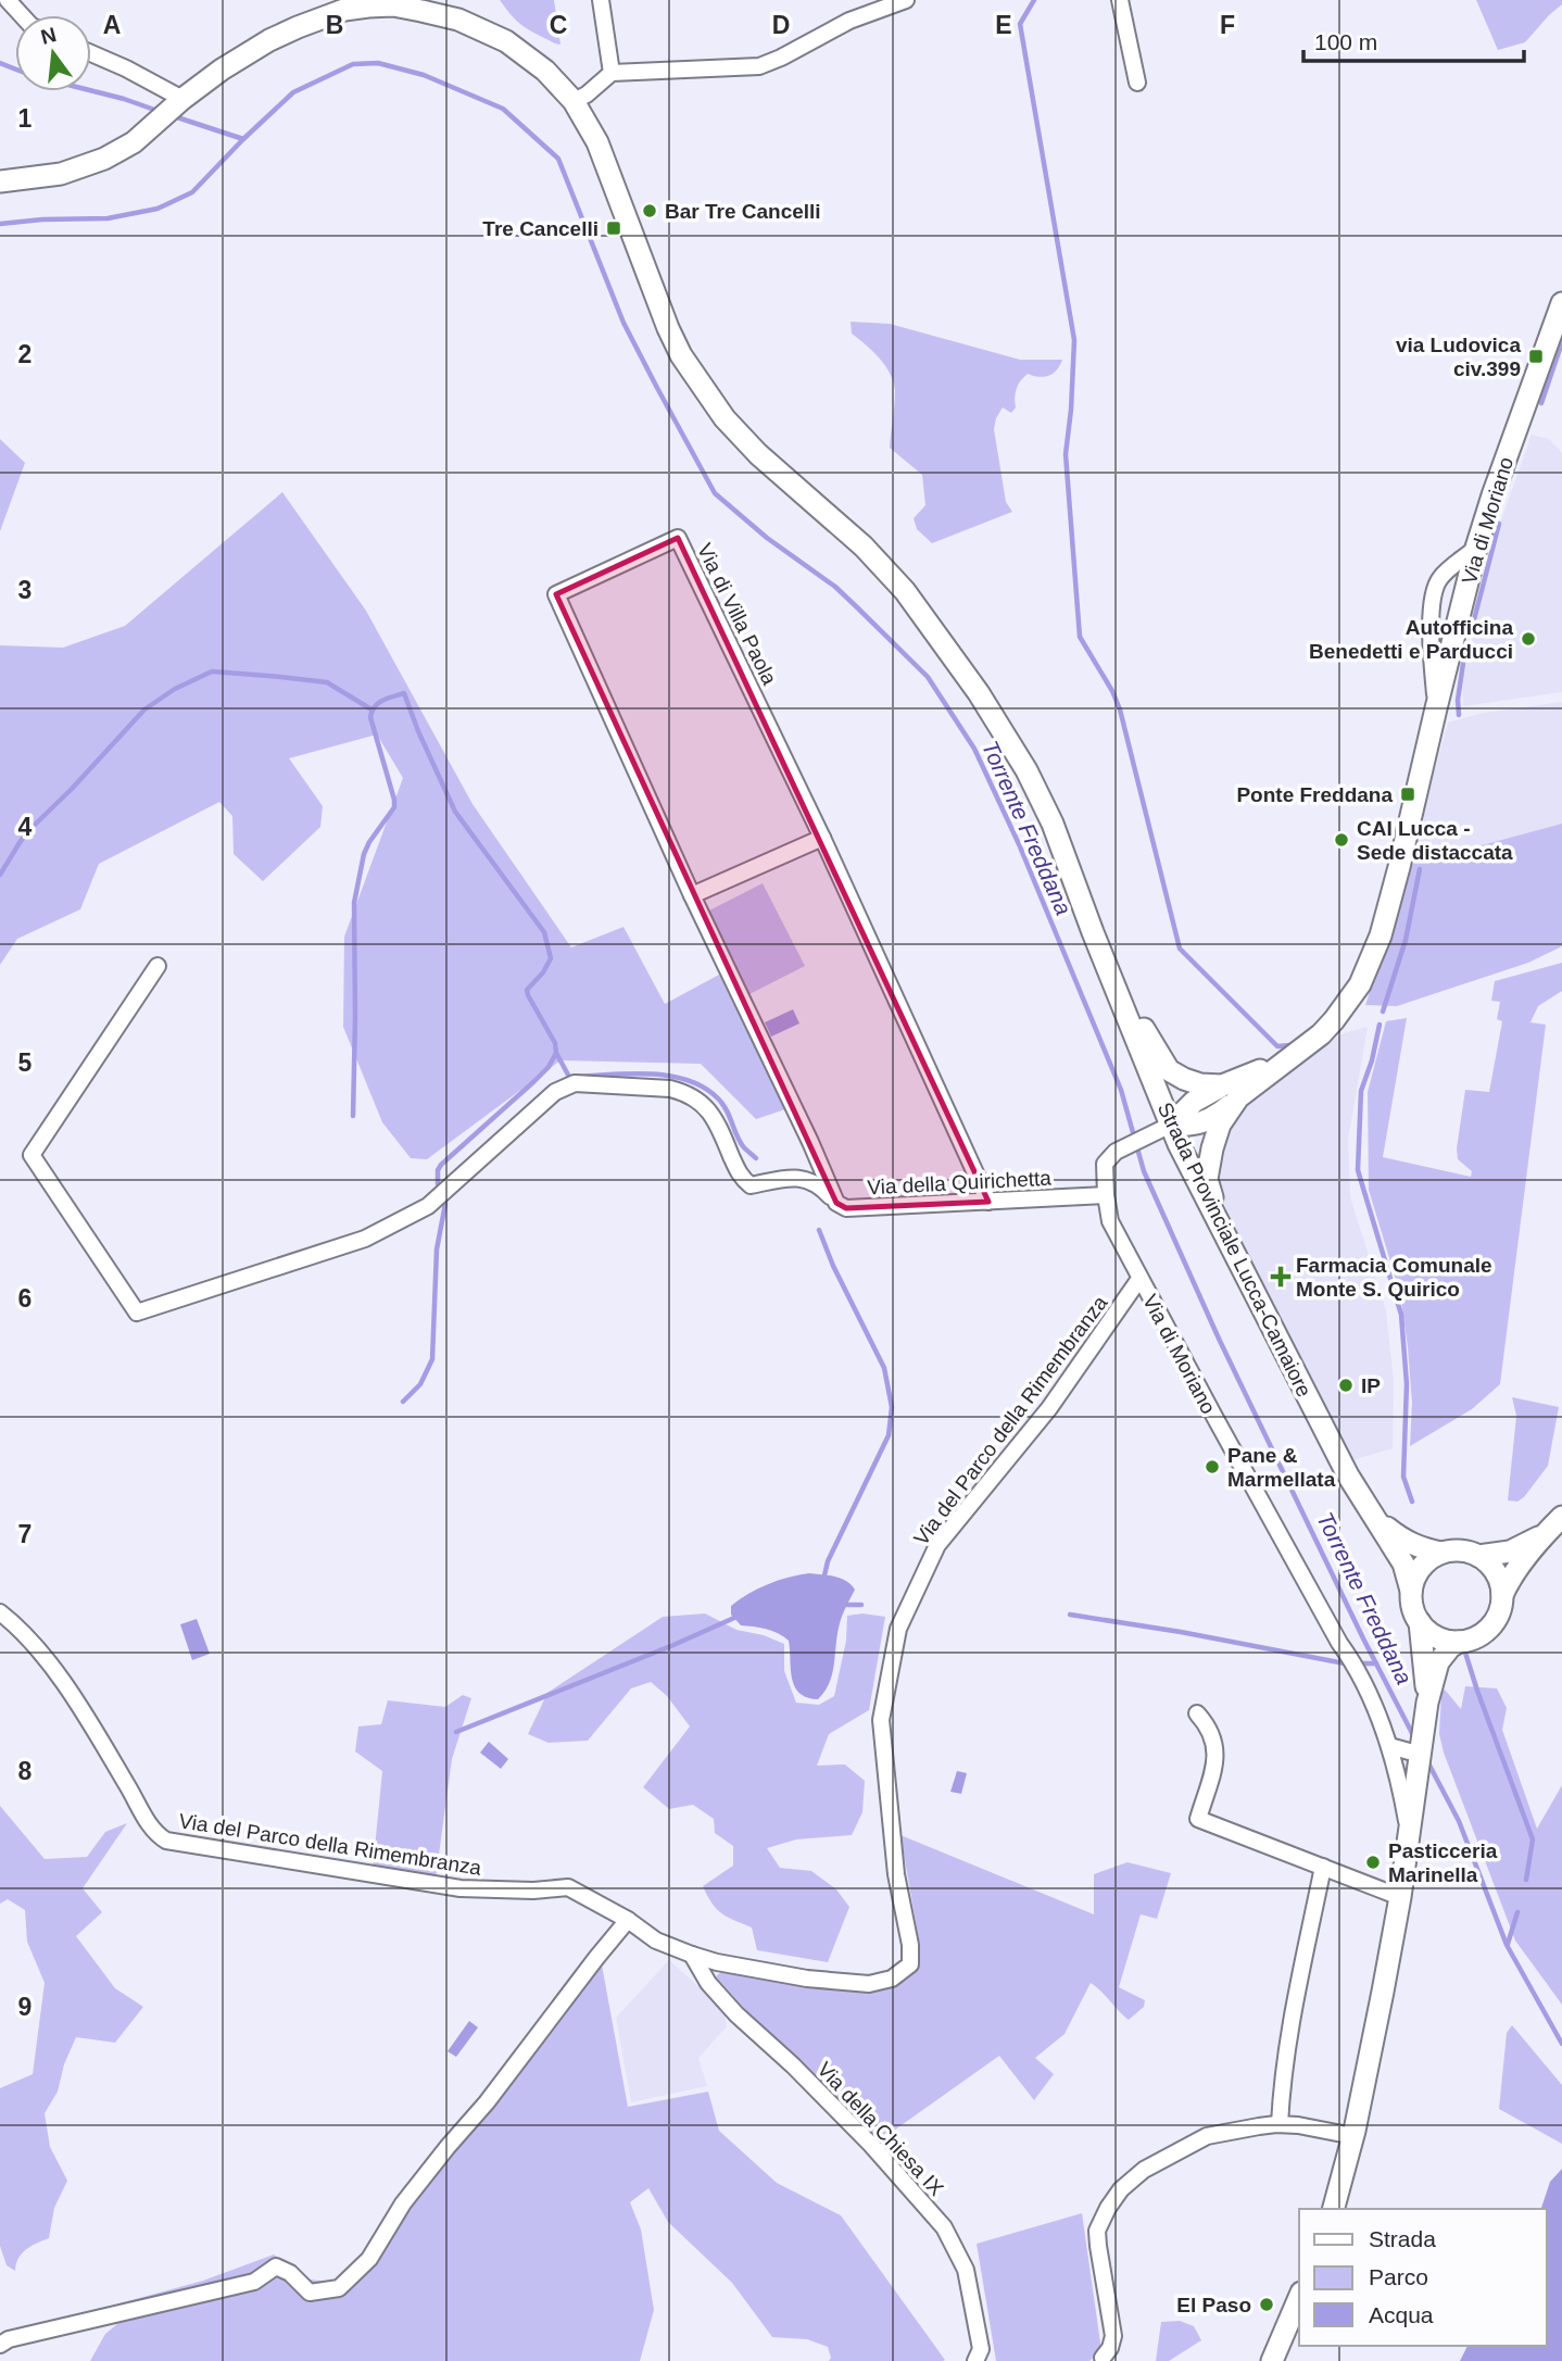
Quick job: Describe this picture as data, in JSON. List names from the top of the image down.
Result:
{
  "streets": {
    "main road": ["Via di Moriano", "Strada Provinciale Lucca-Camaiore"],
    "street": [
      "Via di Villa Paola",
      "Via della Quirichetta",
      "Via del Parco della Rimembranza",
      "Via della Chiesa IX"
    ]
  },
  "crossings": [
    ["Via di Moriano", "Via della Quirichetta"],
    ["Via di Moriano", "Strada Provinciale Lucca-Camaiore"],
    ["Via di Moriano", "Via del Parco della Rimembranza"],
    ["Via di Villa Paola", "Via della Quirichetta"],
    ["Via del Parco della Rimembranza", "Via della Chiesa IX"]
  ],
  "water": ["Torrente Freddana"],
  "places": {
    "other": [
      "Bar Tre Cancelli",
      "Autofficina Benedetti e Parducci",
      "CAI Lucca - Sede distaccata",
      "IP",
      "Pane & Marmellata",
      "Pasticceria Marinella",
      "El Paso"
    ],
    "transit": ["Tre Cancelli", "via Ludovica civ.399", "Ponte Freddana"],
    "health": ["Farmacia Comunale Monte S. Quirico"]
  },
  "legend": ["Strada", "Parco", "Acqua"],
  "scale_bar": "100 m",
  "north": "top",
  "grid": {
    "columns": [
      "A",
      "B",
      "C",
      "D",
      "E",
      "F"
    ],
    "rows": [
      "1",
      "2",
      "3",
      "4",
      "5",
      "6",
      "7",
      "8",
      "9"
    ]
  }
}
